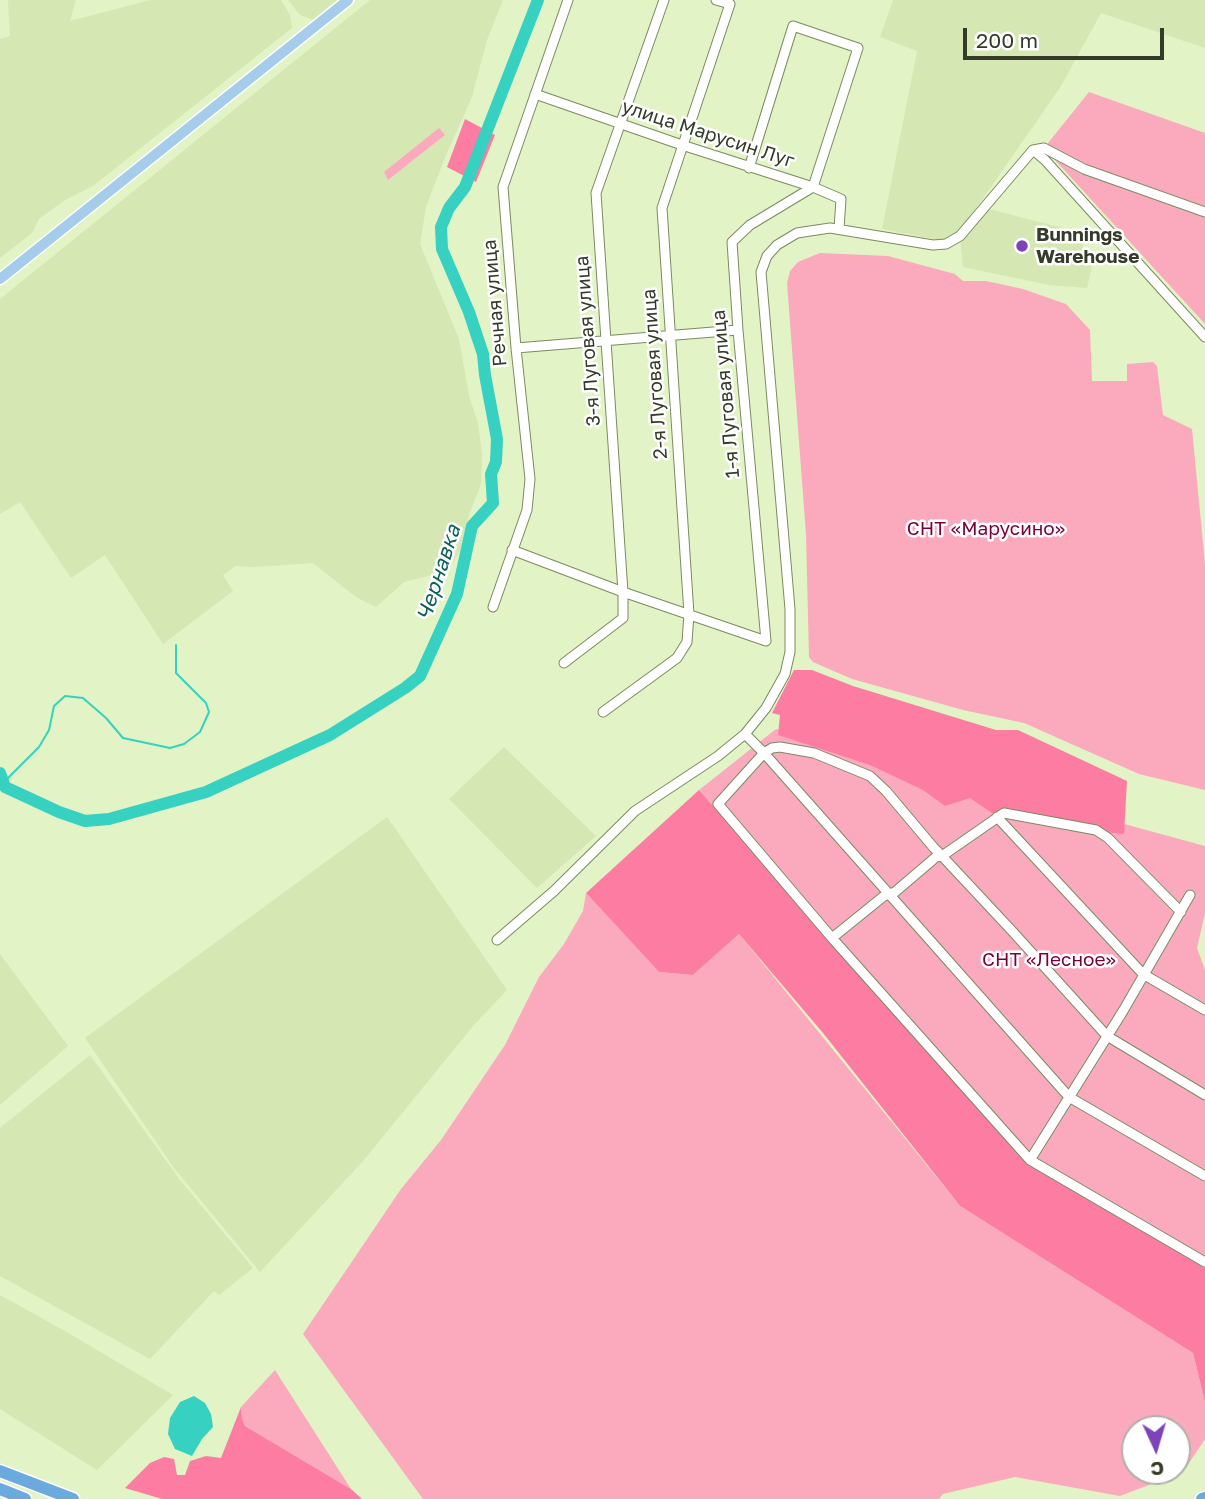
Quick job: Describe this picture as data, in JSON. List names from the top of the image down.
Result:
{
  "streets": {
    "street": [
      "улица Марусин Луг",
      "Речная улица",
      "3-я Луговая улица",
      "2-я Луговая улица",
      "1-я Луговая улица"
    ]
  },
  "crossings": [
    ["улица Марусин Луг", "Речная улица"],
    ["улица Марусин Луг", "3-я Луговая улица"],
    ["улица Марусин Луг", "2-я Луговая улица"],
    ["улица Марусин Луг", "1-я Луговая улица"],
    ["2-я Луговая улица", "1-я Луговая улица"]
  ],
  "water": ["Чернавка"],
  "parks": ["СНТ «Марусино»", "СНТ «Лесное»"],
  "places": ["Bunnings Warehouse"],
  "scale_bar": "200 m",
  "north": "bottom"
}
